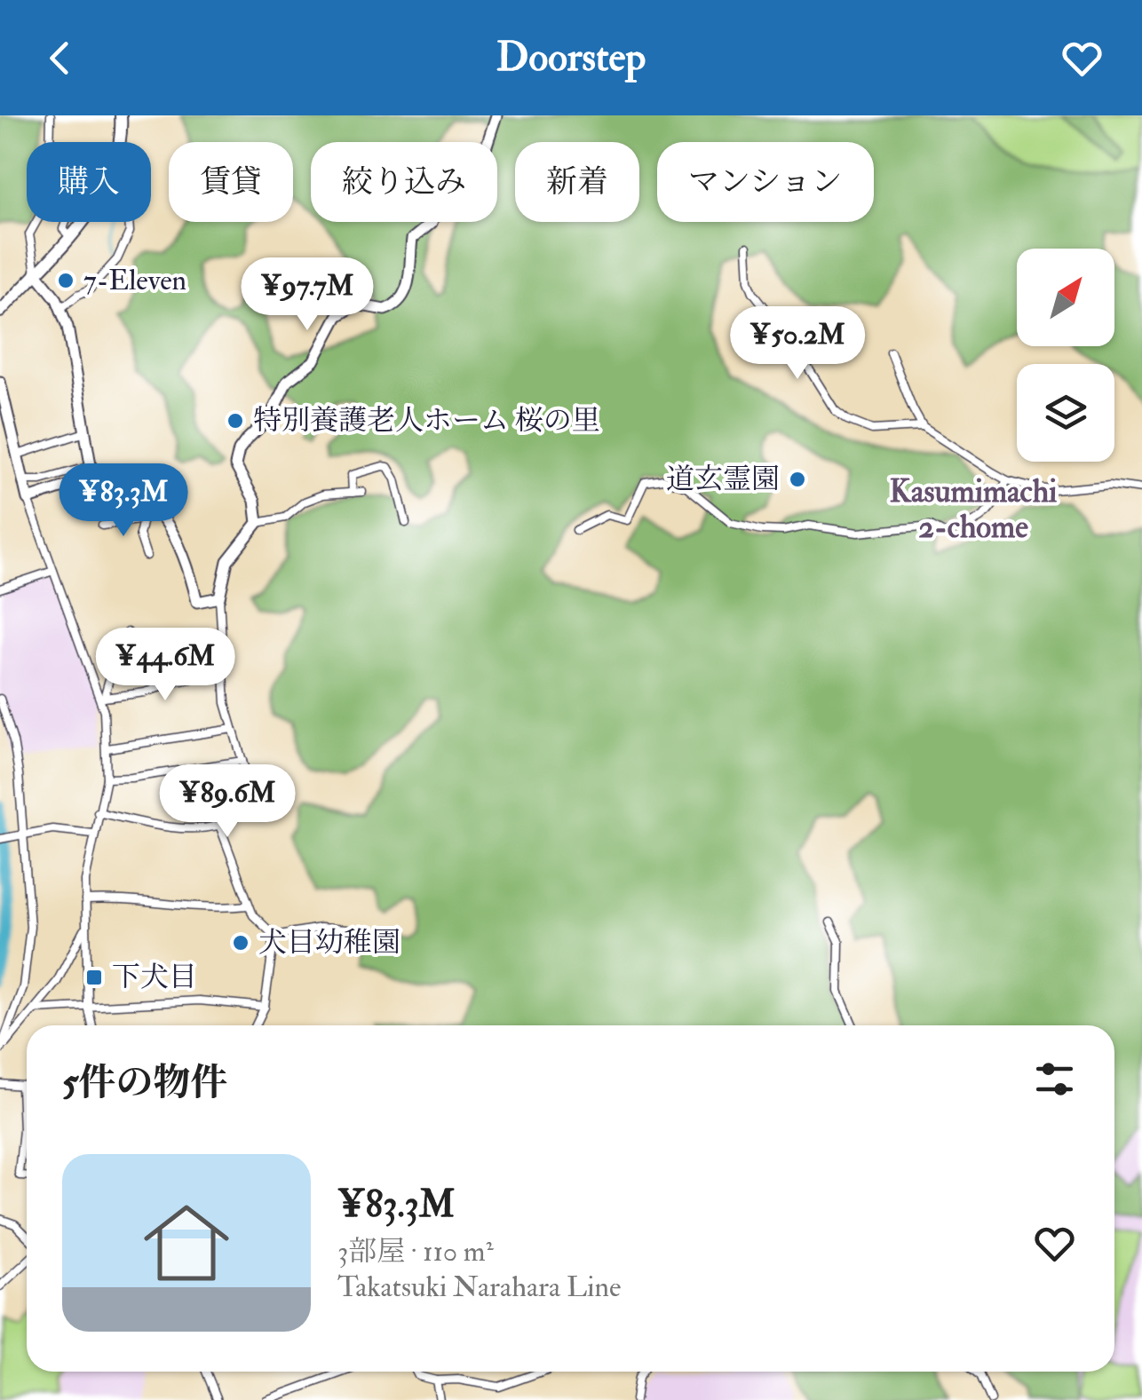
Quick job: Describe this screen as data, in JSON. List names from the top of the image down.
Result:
{
  "districts": ["Kasumimachi 2-chome"],
  "places": {
    "other": [
      "7-Eleven",
      "特別養護老人ホーム 桜の里",
      "道玄霊園",
      "犬目幼稚園"
    ],
    "transit": ["下犬目"]
  },
  "north": "top right",
  "page": {
    "header": "Doorstep",
    "chip": [
      "購入",
      "賃貸",
      "絞り込み",
      "新着",
      "マンション"
    ],
    "price": [
      "¥97.7M",
      "¥50.2M",
      "¥83.3M",
      "¥44.6M",
      "¥89.6M"
    ],
    "heading": "5件の物件",
    "list": [
      {
        "name": "¥83.3M",
        "note": "3部屋 · 110 m² · Takatsuki Narahara Line"
      }
    ]
  }
}
